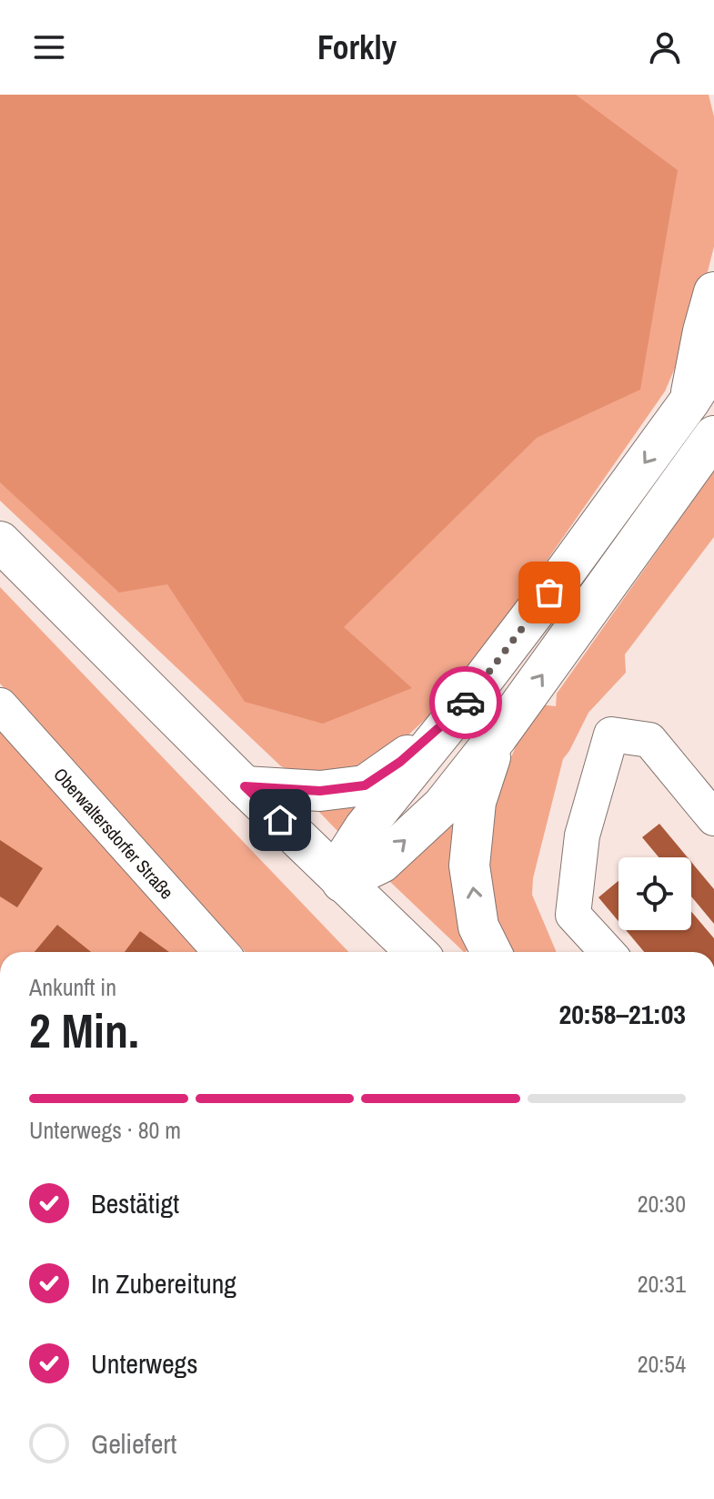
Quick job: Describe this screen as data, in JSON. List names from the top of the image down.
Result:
{
  "streets": {
    "street": ["Oberwaltersdorfer Straße"]
  },
  "page": {
    "header": "Forkly",
    "heading": ["2 Min.", "Ankunft in", "20:58–21:03"],
    "bar": "Unterwegs · 80 m",
    "list": [
      ["Bestätigt", "20:30"],
      ["In Zubereitung", "20:31"],
      ["Unterwegs", "20:54"],
      "Geliefert"
    ]
  }
}
